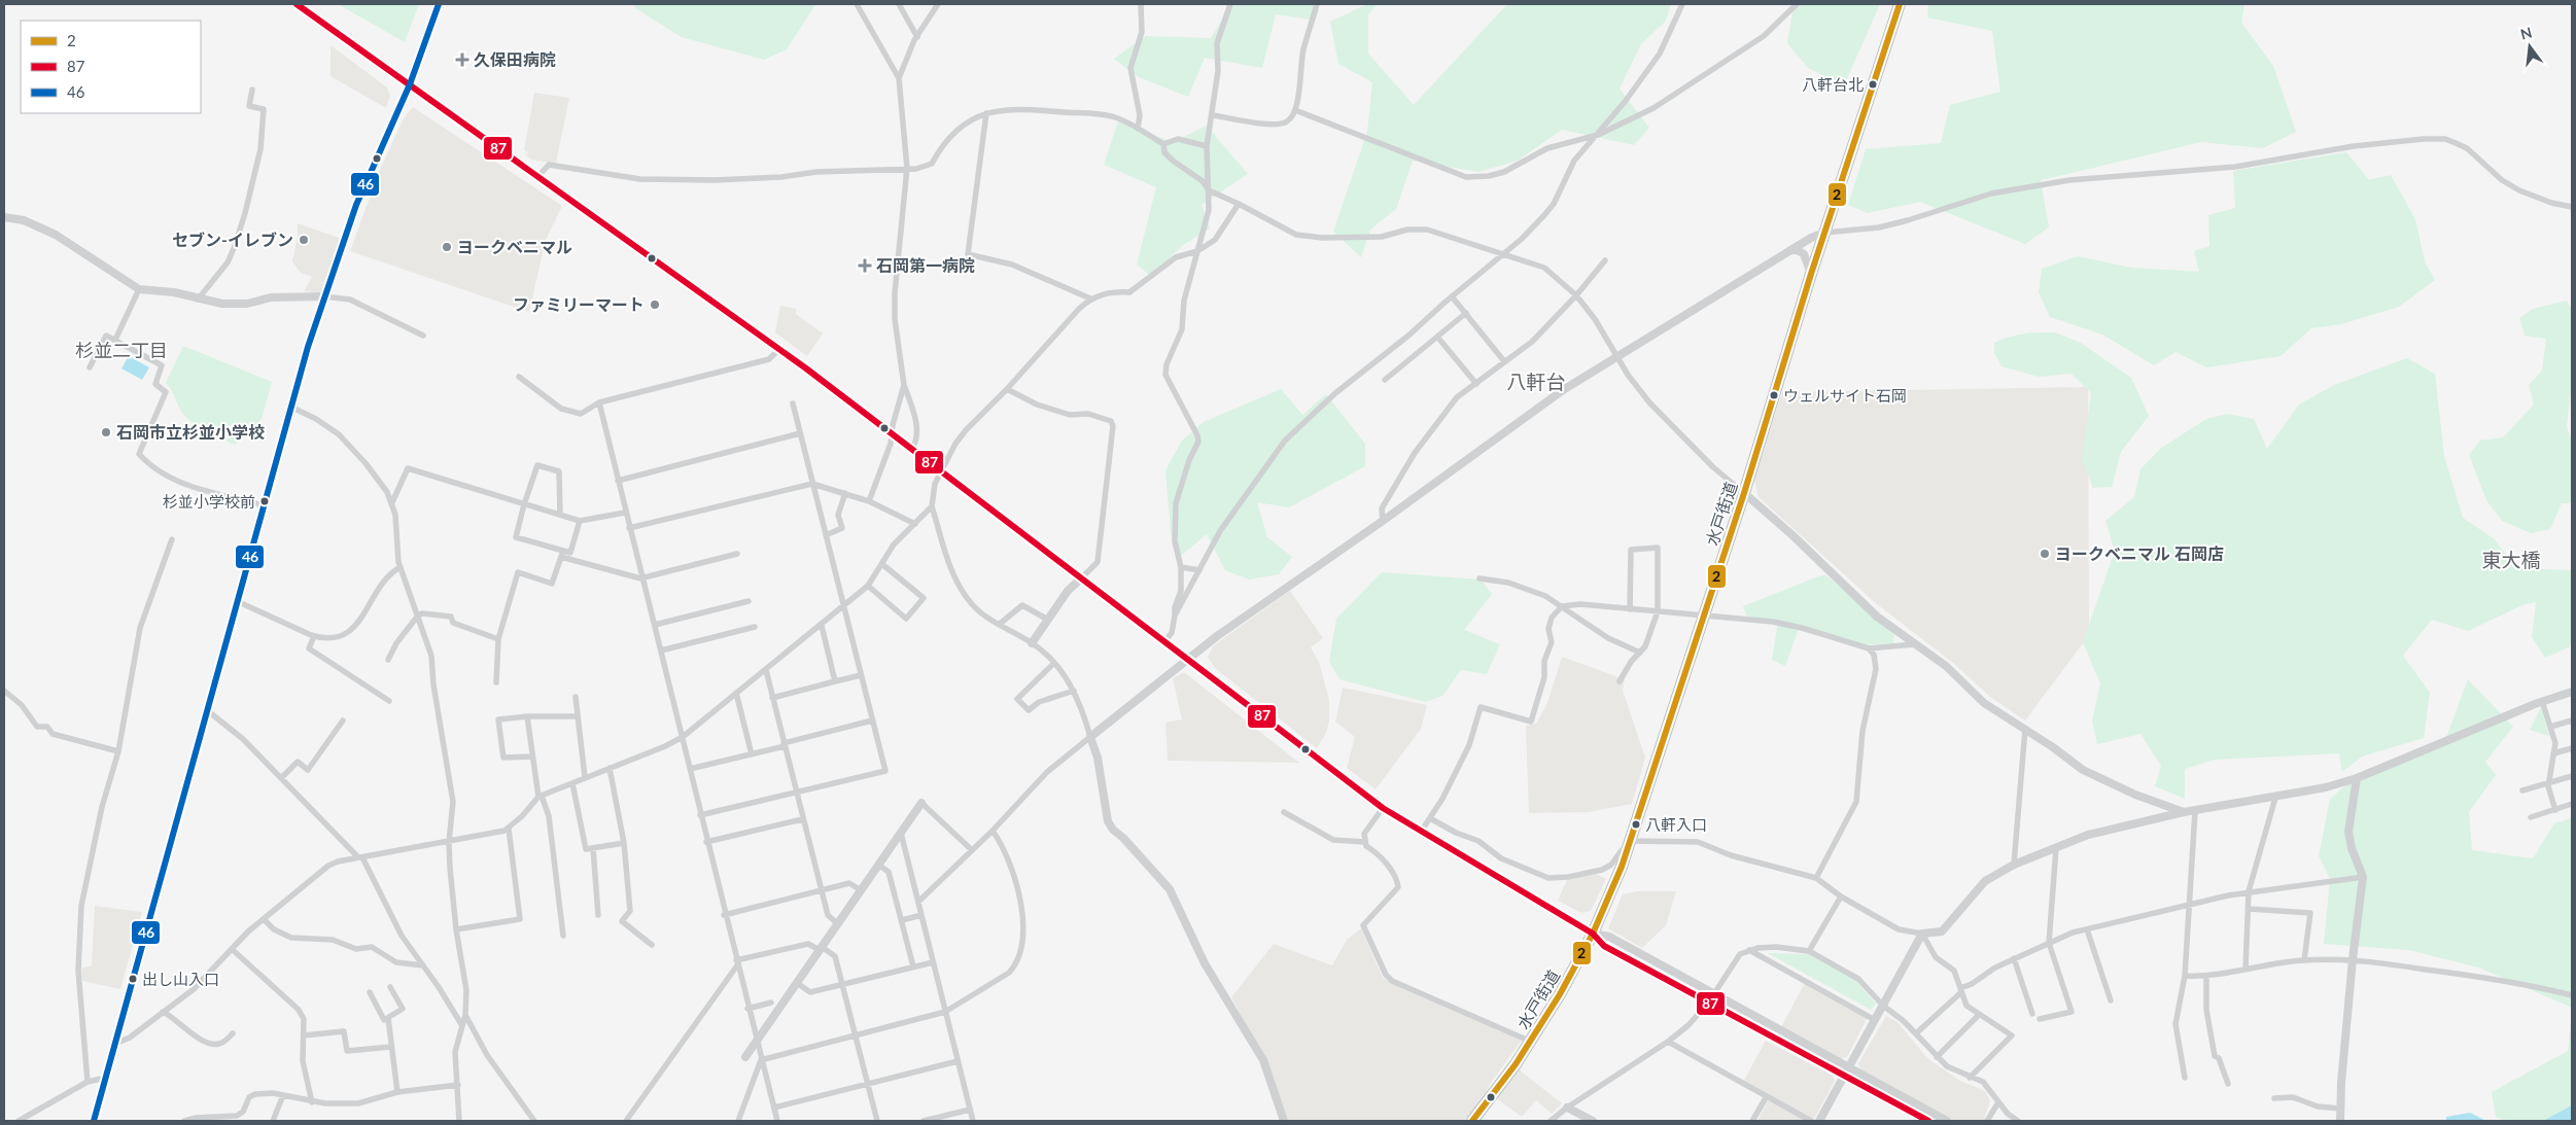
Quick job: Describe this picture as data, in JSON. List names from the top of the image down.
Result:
{
  "streets": {
    "highway": ["水戸街道"]
  },
  "districts": ["杉並二丁目", "八軒台", "東大橋"],
  "places": {
    "health": ["久保田病院", "石岡第一病院"],
    "other": [
      "八軒台北",
      "セブン-イレブン",
      "ヨークベニマル",
      "ファミリーマート",
      "ウェルサイト石岡",
      "石岡市立杉並小学校",
      "杉並小学校前",
      "ヨークベニマル 石岡店",
      "八軒入口",
      "出し山入口"
    ]
  },
  "lines": ["transit line 2", "transit line 87", "transit line 46"],
  "legend": ["2", "87", "46"],
  "north": "top"
}
